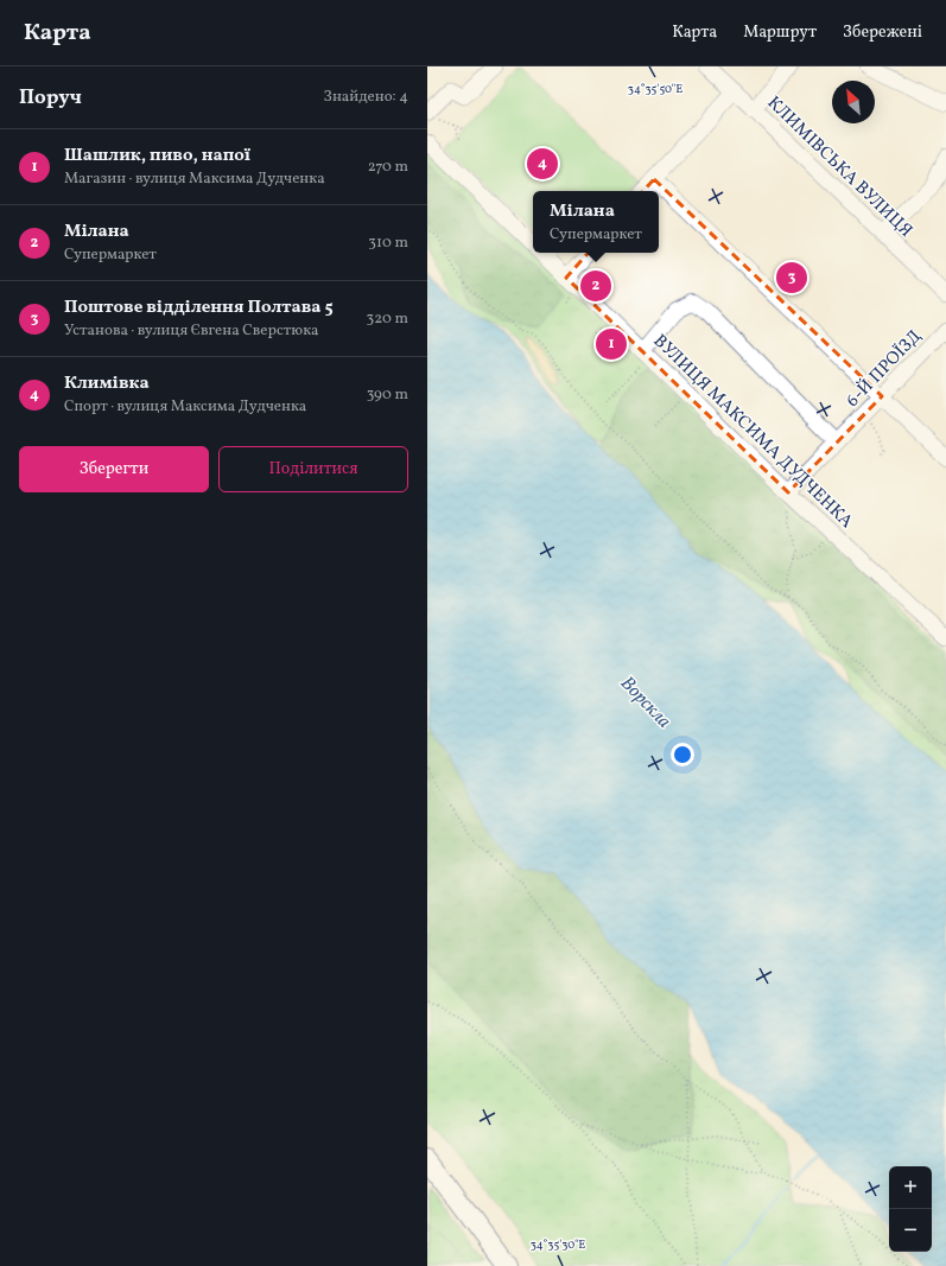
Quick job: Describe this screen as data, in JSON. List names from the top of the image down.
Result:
{
  "streets": {
    "street": ["КЛИМІВСЬКА ВУЛИЦЯ", "6-Й ПРОЇЗД", "ВУЛИЦЯ МАКСИМА ДУДЧЕНКА"]
  },
  "crossings": [
    ["6-Й ПРОЇЗД", "ВУЛИЦЯ МАКСИМА ДУДЧЕНКА"]
  ],
  "water": ["Ворскла"],
  "north": "top left",
  "page": {
    "header": "Карта",
    "nav": ["Карта", "Маршрут", "Збережені"],
    "heading": ["Поруч", "Знайдено: 4"],
    "list": [
      {
        "mark": "1",
        "name": "Шашлик, пиво, напої",
        "note": "Магазин · вулиця Максима Дудченка",
        "value": "270 m"
      },
      {
        "mark": "2",
        "name": "Мілана",
        "note": "Супермаркет",
        "value": "310 m"
      },
      {
        "mark": "3",
        "name": "Поштове відділення Полтава 5",
        "note": "Установа · вулиця Євгена Сверстюка",
        "value": "320 m"
      },
      {
        "mark": "4",
        "name": "Климівка",
        "note": "Спорт · вулиця Максима Дудченка",
        "value": "390 m"
      }
    ],
    "pins": [
      "4",
      "3",
      "2",
      "1"
    ],
    "popup": ["Мілана", "Супермаркет"],
    "buttons": ["Зберегти", "Поділитися"],
    "map_buttons": ["+", "−"]
  },
  "coordinates": ["34°35'50\"E", "34°35'30\"E"]
}
